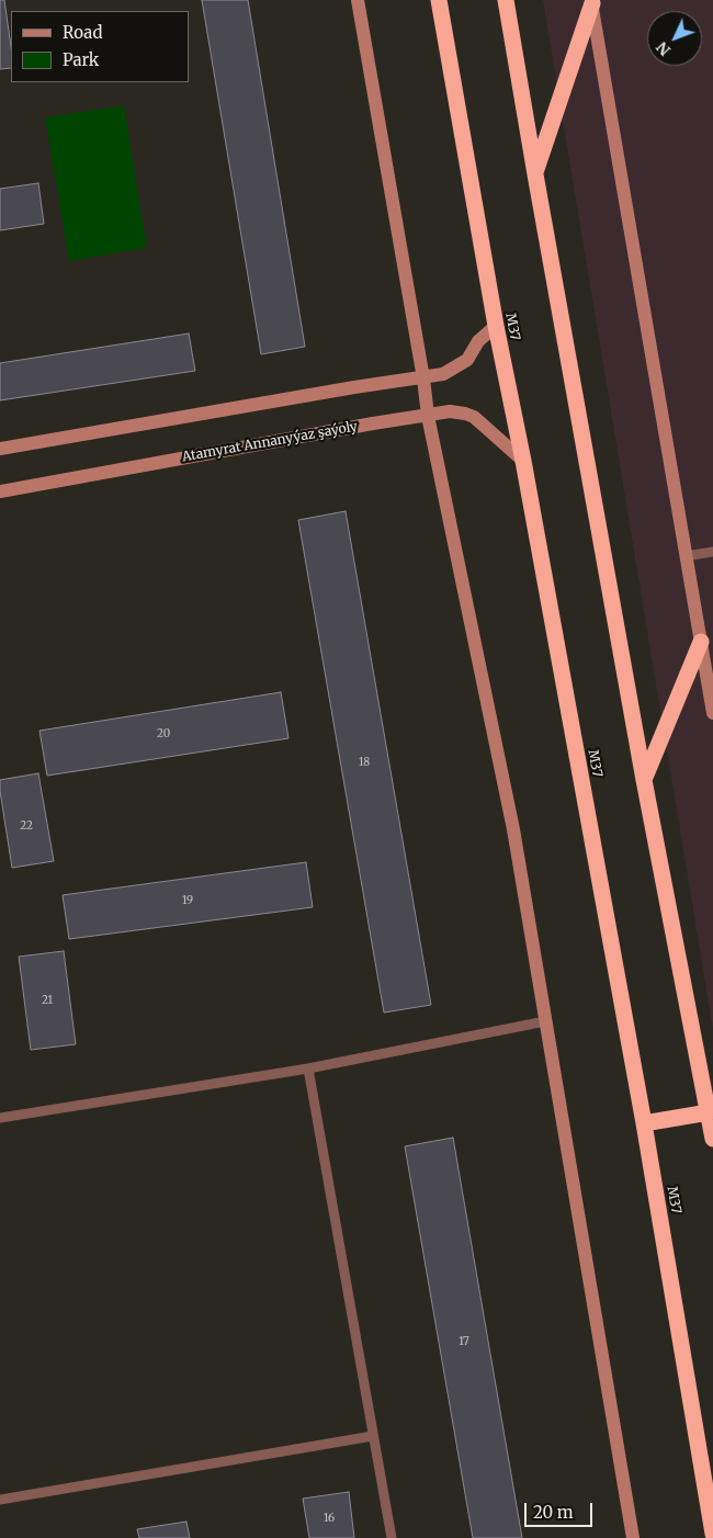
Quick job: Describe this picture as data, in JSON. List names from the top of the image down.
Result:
{
  "streets": {
    "highway": ["M37"],
    "street": ["Atamyrat Annanyýaz şaýoly"]
  },
  "crossings": [
    ["M37", "Atamyrat Annanyýaz şaýoly"]
  ],
  "house_numbers": [
    "20",
    "18",
    "22",
    "19",
    "21",
    "17",
    "16"
  ],
  "legend": ["Road", "Park"],
  "scale_bar": "20 m",
  "north": "bottom left"
}
